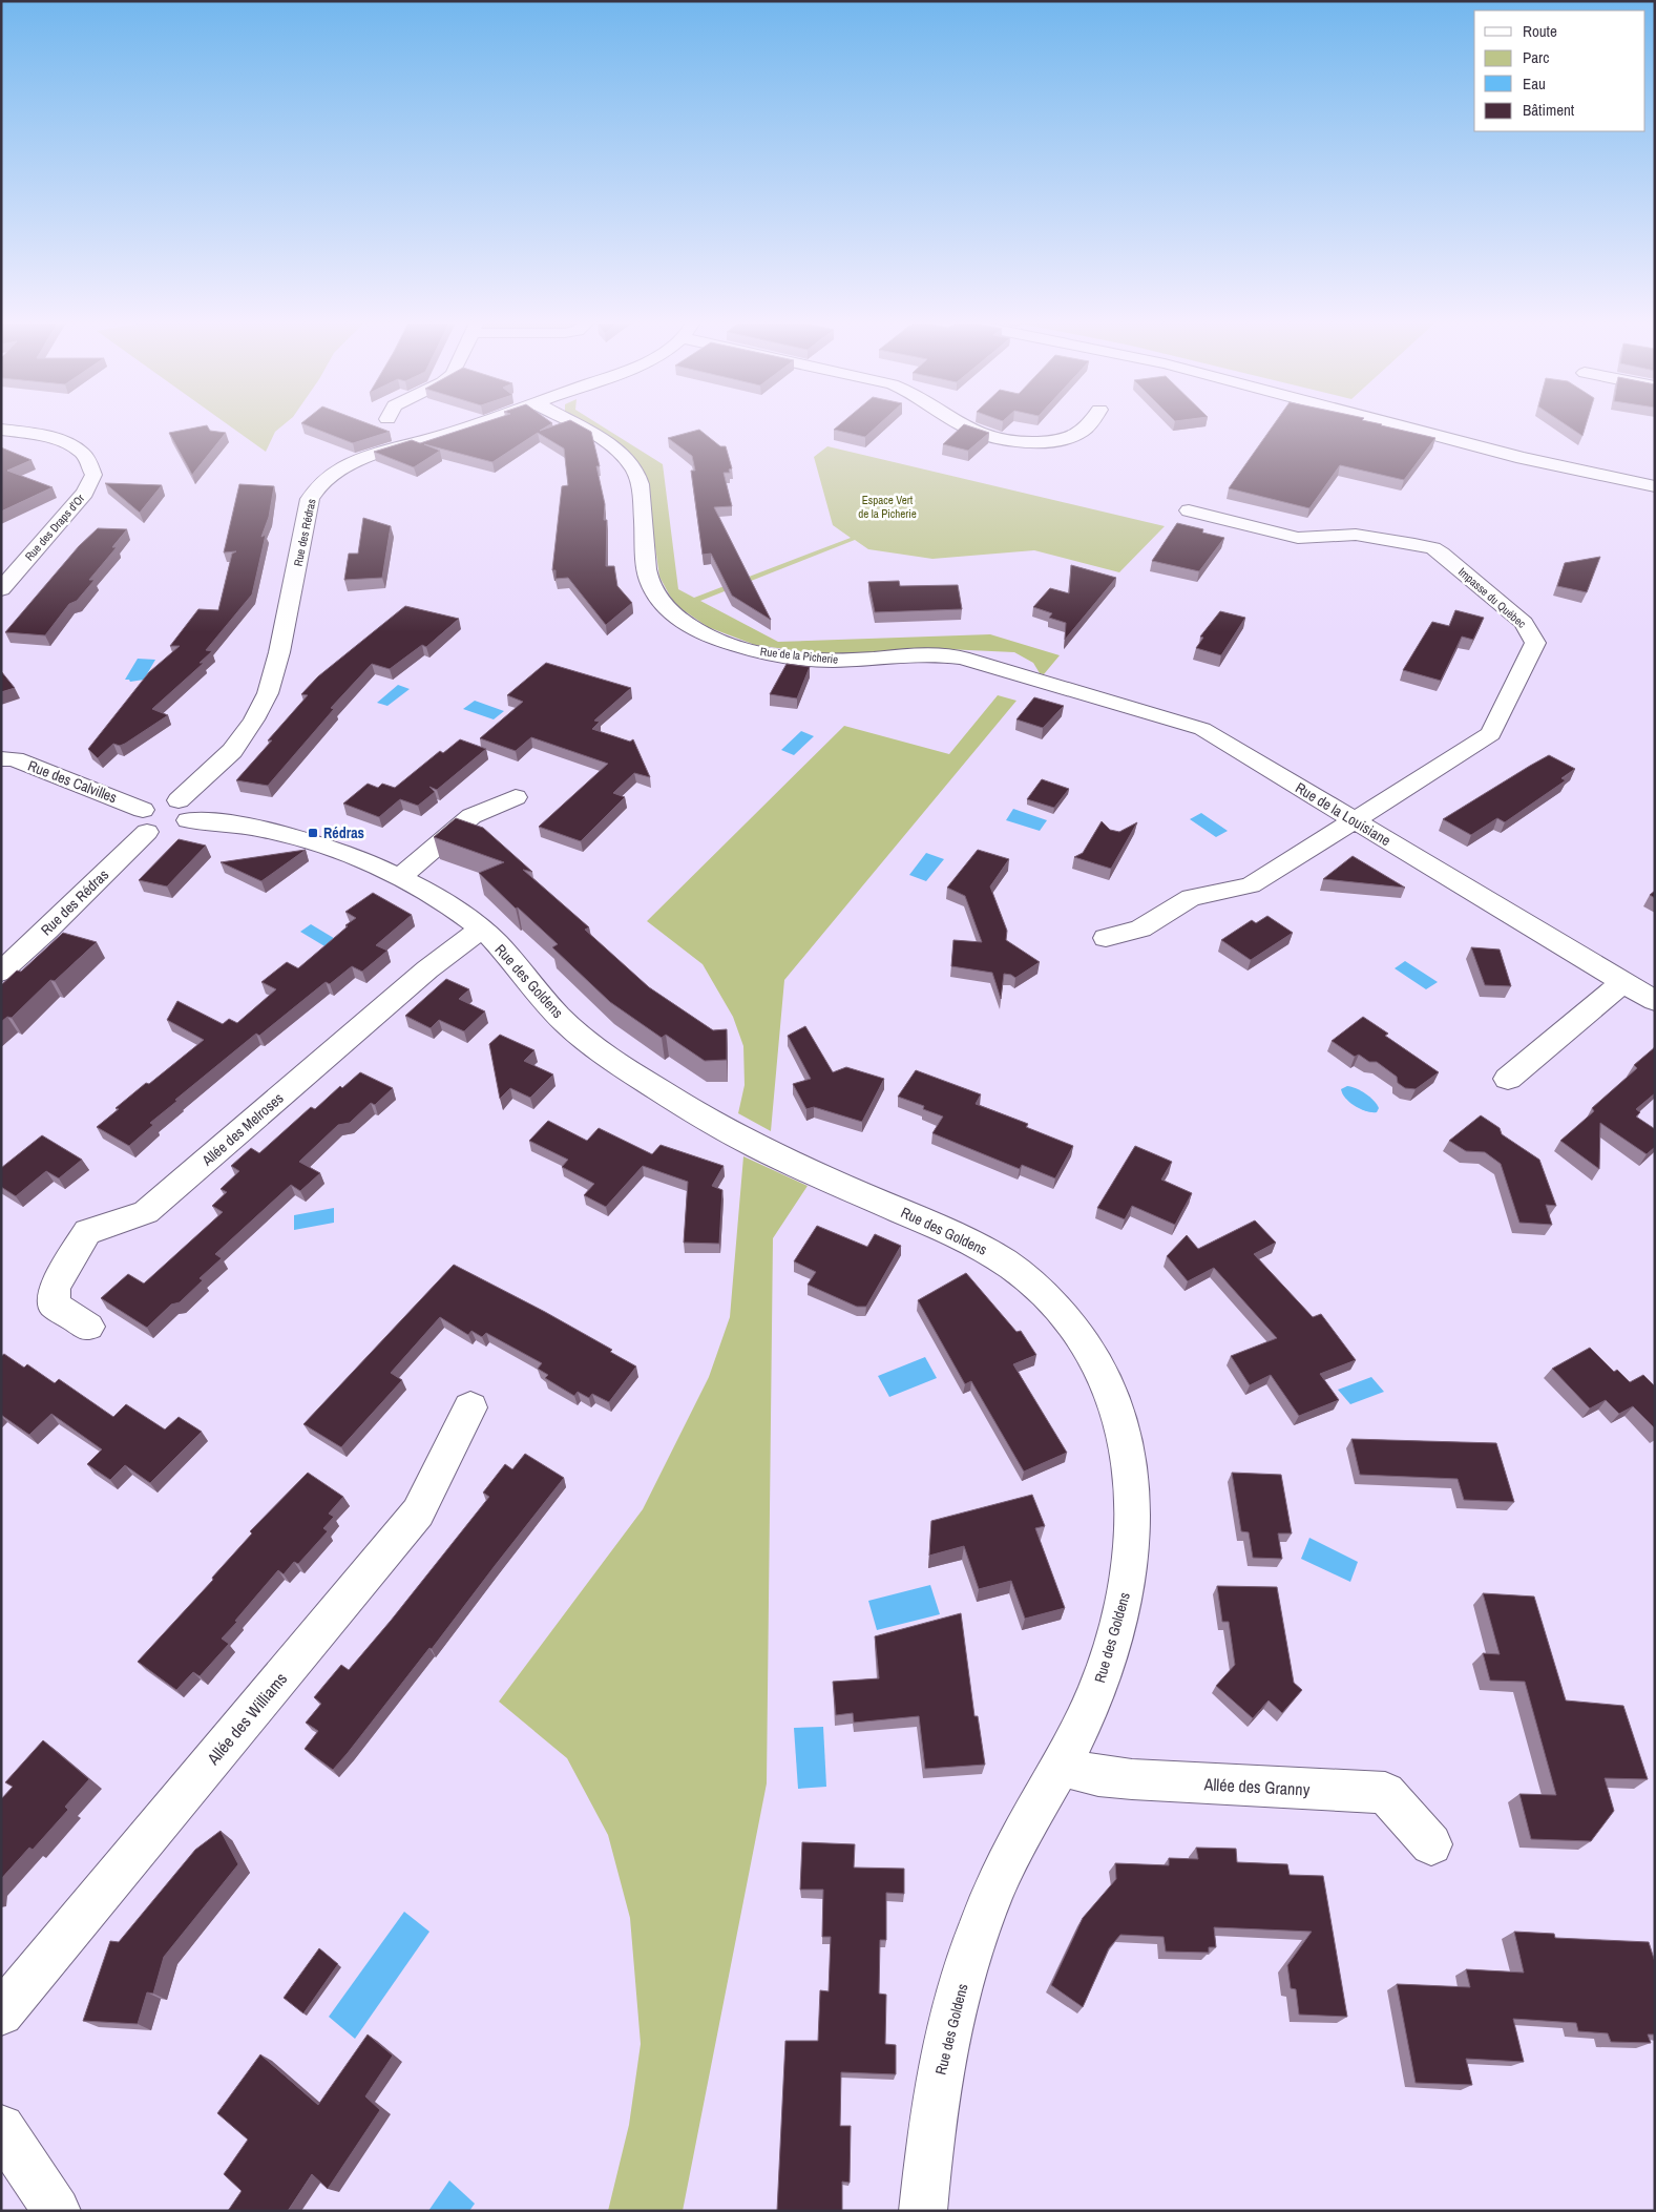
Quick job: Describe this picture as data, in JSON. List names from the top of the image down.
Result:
{
  "streets": {
    "street": [
      "Rue des Draps d'Or",
      "Rue des Rédras",
      "Impasse du Québec",
      "Rue de la Picherie",
      "Rue des Calvilles",
      "Rue de la Louisiane",
      "Rue des Goldens",
      "Allée des Melroses",
      "Allée des Williams",
      "Allée des Granny"
    ]
  },
  "crossings": [
    ["Rue des Rédras", "Rue des Calvilles"],
    ["Rue des Rédras", "Rue des Goldens"],
    ["Impasse du Québec", "Rue de la Louisiane"],
    ["Rue de la Picherie", "Rue de la Louisiane"],
    ["Rue des Calvilles", "Rue des Goldens"],
    ["Rue des Goldens", "Allée des Melroses"],
    ["Rue des Goldens", "Allée des Granny"]
  ],
  "parks": ["Espace Vert de la Picherie"],
  "places": {
    "transit": ["Rédras"]
  },
  "legend": [
    "Route",
    "Parc",
    "Eau",
    "Bâtiment"
  ]
}
